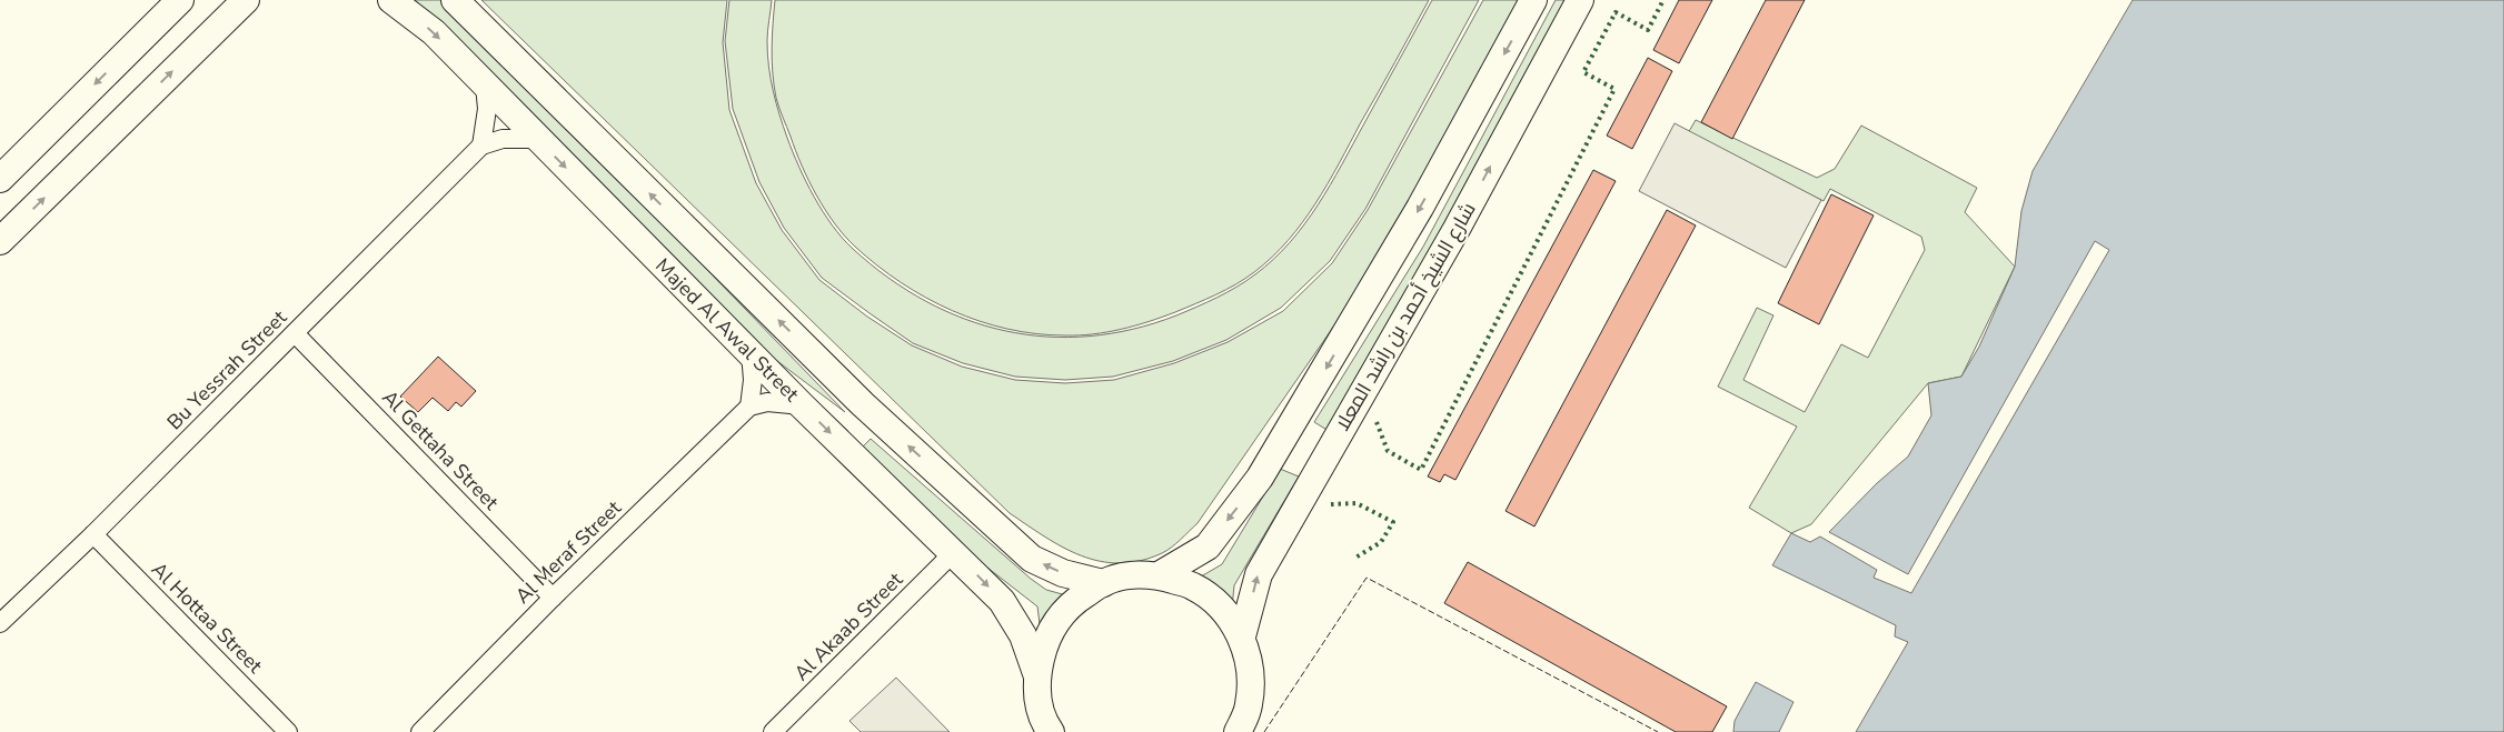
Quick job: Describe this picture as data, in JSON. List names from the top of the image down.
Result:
{
  "streets": {
    "street": [
      "شارع الشيخ أحمد بن راشد المعلا",
      "Majed Al Awal Street",
      "Bu Yessrah Street",
      "Al Gettaha Street",
      "Al Meraf Street",
      "Al Hottaa Street",
      "Al Akaab Street"
    ]
  },
  "crossings": [
    ["Majed Al Awal Street", "Bu Yessrah Street"],
    ["Majed Al Awal Street", "Al Akaab Street"],
    ["Bu Yessrah Street", "Al Gettaha Street"],
    ["Bu Yessrah Street", "Al Hottaa Street"],
    ["Al Gettaha Street", "Al Meraf Street"]
  ]
}
